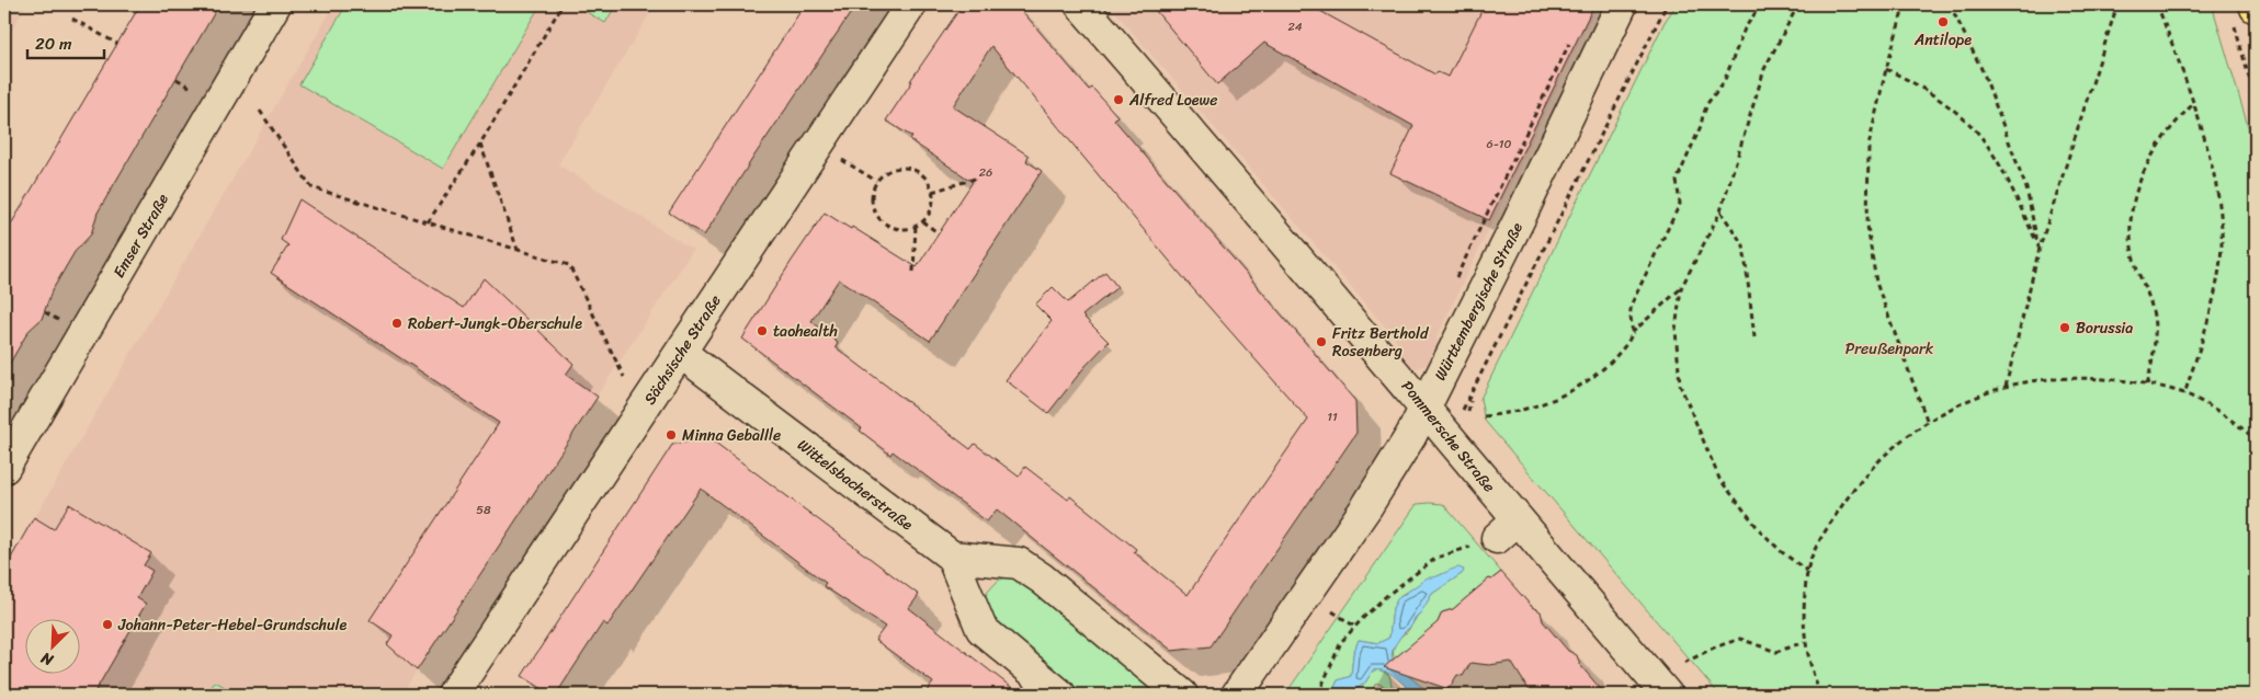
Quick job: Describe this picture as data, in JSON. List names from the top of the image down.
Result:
{
  "streets": {
    "street": [
      "Emser Straße",
      "Württembergische Straße",
      "Sächsische Straße",
      "Pommersche Straße",
      "Wittelsbacherstraße"
    ]
  },
  "crossings": [
    ["Württembergische Straße", "Pommersche Straße"],
    ["Sächsische Straße", "Wittelsbacherstraße"]
  ],
  "parks": ["Preußenpark"],
  "places": [
    "Antilope",
    "Alfred Loewe",
    "Robert-Jungk-Oberschule",
    "Borussia",
    "taohealth",
    "Fritz Berthold Rosenberg",
    "Minna Geballle",
    "Johann-Peter-Hebel-Grundschule"
  ],
  "house_numbers": [
    "24",
    "6-10",
    "26",
    "11",
    "58"
  ],
  "scale_bar": "20 m",
  "north": "bottom left"
}
